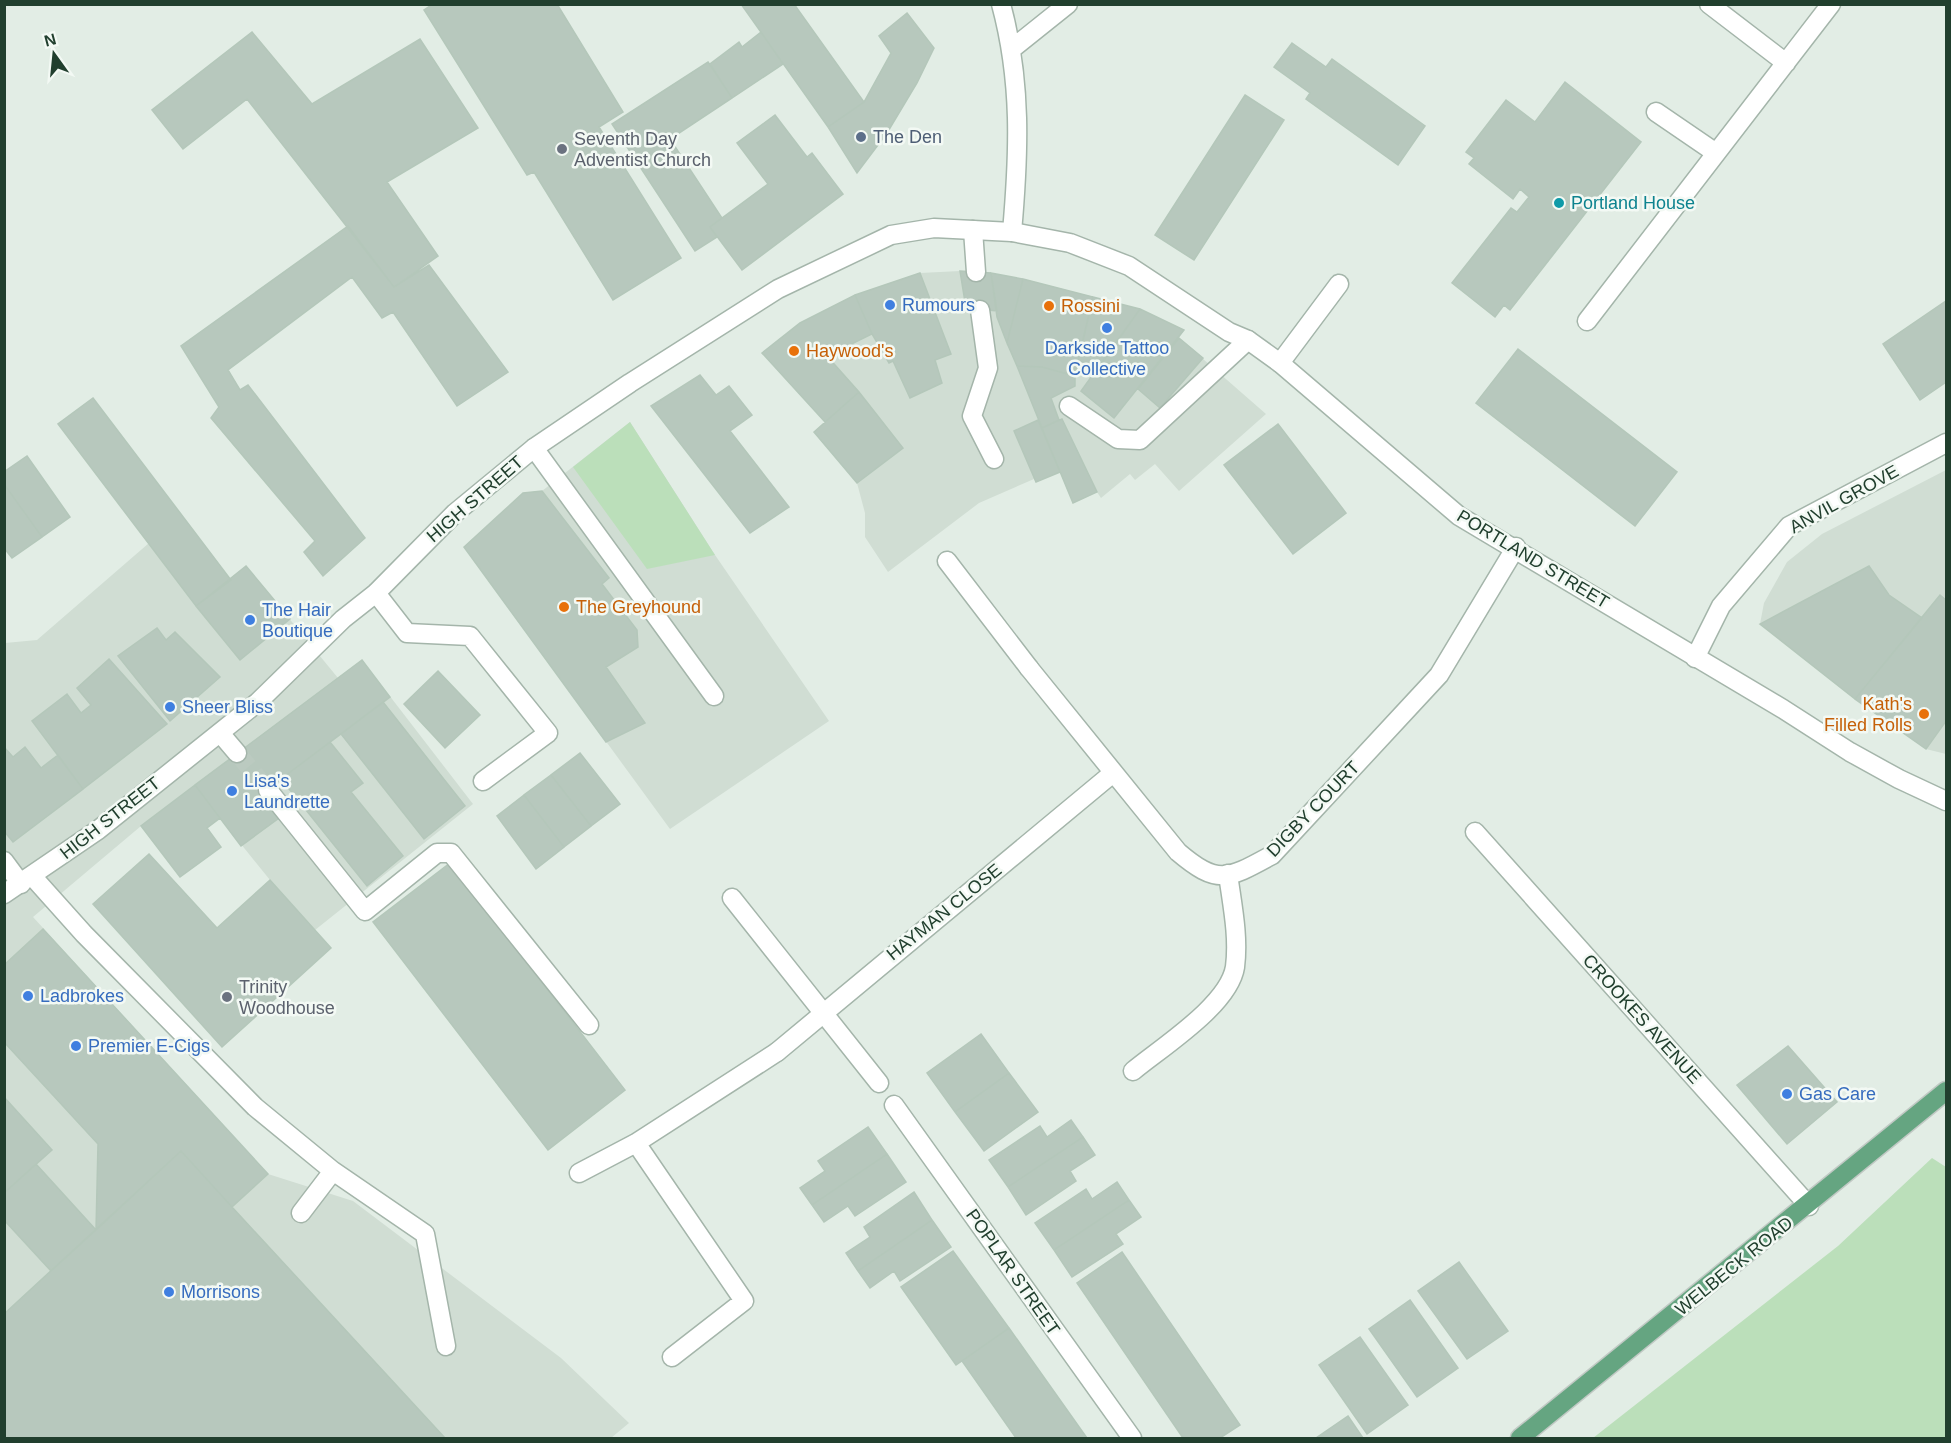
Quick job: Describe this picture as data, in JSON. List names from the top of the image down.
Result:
{
  "streets": {
    "main road": ["WELBECK ROAD"],
    "street": [
      "HIGH STREET",
      "ANVIL GROVE",
      "PORTLAND STREET",
      "DIGBY COURT",
      "HAYMAN CLOSE",
      "CROOKES AVENUE",
      "POPLAR STREET"
    ]
  },
  "crossings": [
    ["HIGH STREET", "PORTLAND STREET"],
    ["ANVIL GROVE", "PORTLAND STREET"],
    ["PORTLAND STREET", "DIGBY COURT"],
    ["DIGBY COURT", "HAYMAN CLOSE"],
    ["CROOKES AVENUE", "WELBECK ROAD"]
  ],
  "places": [
    "The Den",
    "Seventh Day Adventist Church",
    "Portland House",
    "Rumours",
    "Rossini",
    "Darkside Tattoo Collective",
    "Haywood's",
    "The Greyhound",
    "The Hair Boutique",
    "Sheer Bliss",
    "Kath's Filled Rolls",
    "Lisa's Laundrette",
    "Ladbrokes",
    "Trinity Woodhouse",
    "Premier E-Cigs",
    "Gas Care",
    "Morrisons"
  ],
  "north": "top"
}
